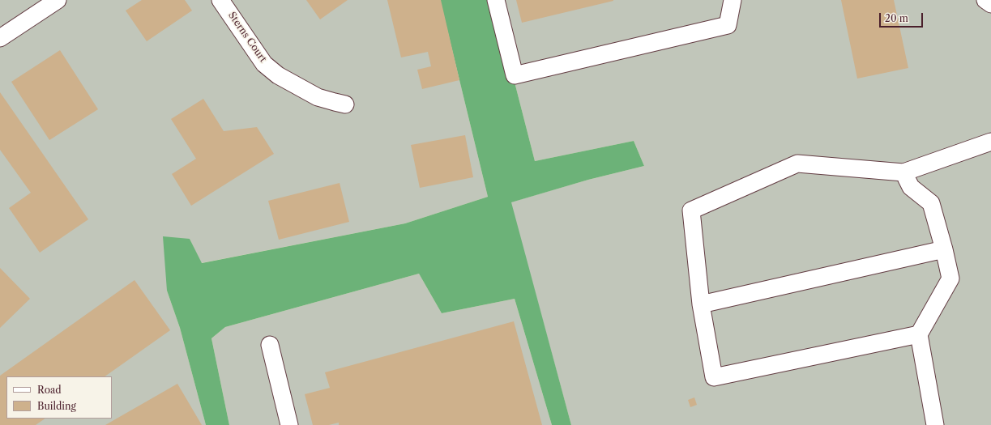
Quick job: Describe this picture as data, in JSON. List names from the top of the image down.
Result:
{
  "streets": {
    "street": ["Sterns Court"]
  },
  "legend": ["Road", "Building"],
  "scale_bar": "20 m"
}
